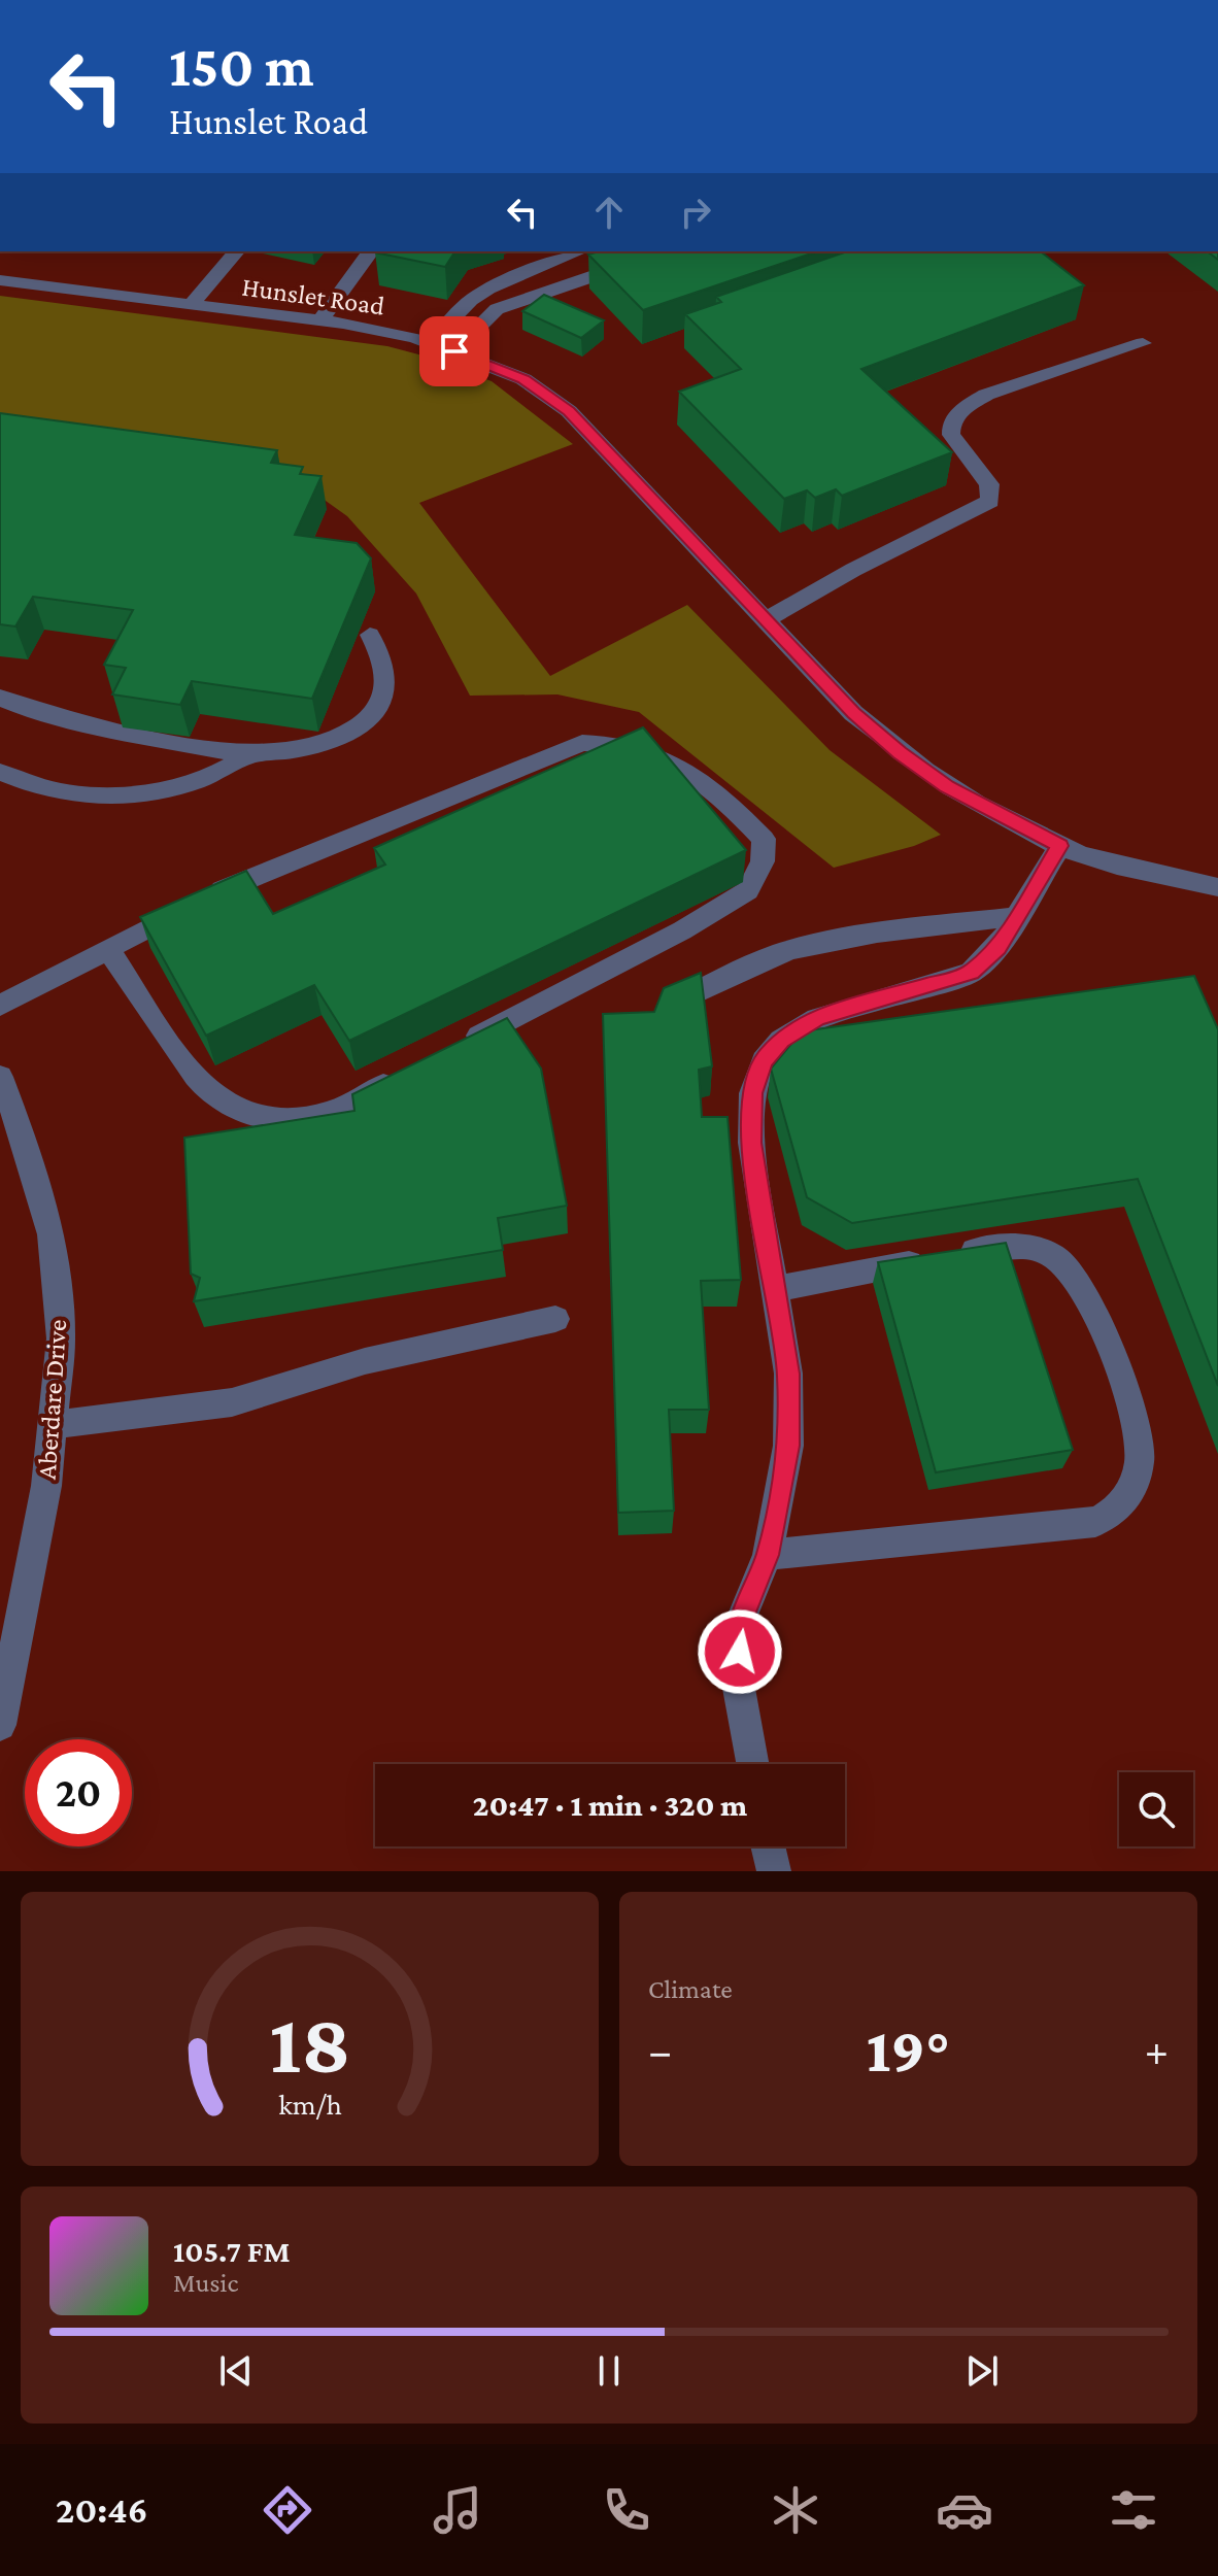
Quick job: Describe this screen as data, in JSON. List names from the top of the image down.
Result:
{
  "streets": {
    "street": ["Hunslet Road", "Aberdare Drive"]
  },
  "page": {
    "turn": ["150 m", "Hunslet Road"],
    "limit": "20",
    "trip": "20:47 · 1 min · 320 m",
    "tile": "Climate",
    "heat": ["−", "19°", "+"],
    "song": ["105.7 FM", "Music"],
    "tabs": "20:46",
    "gauge": ["18", "km/h"]
  }
}
